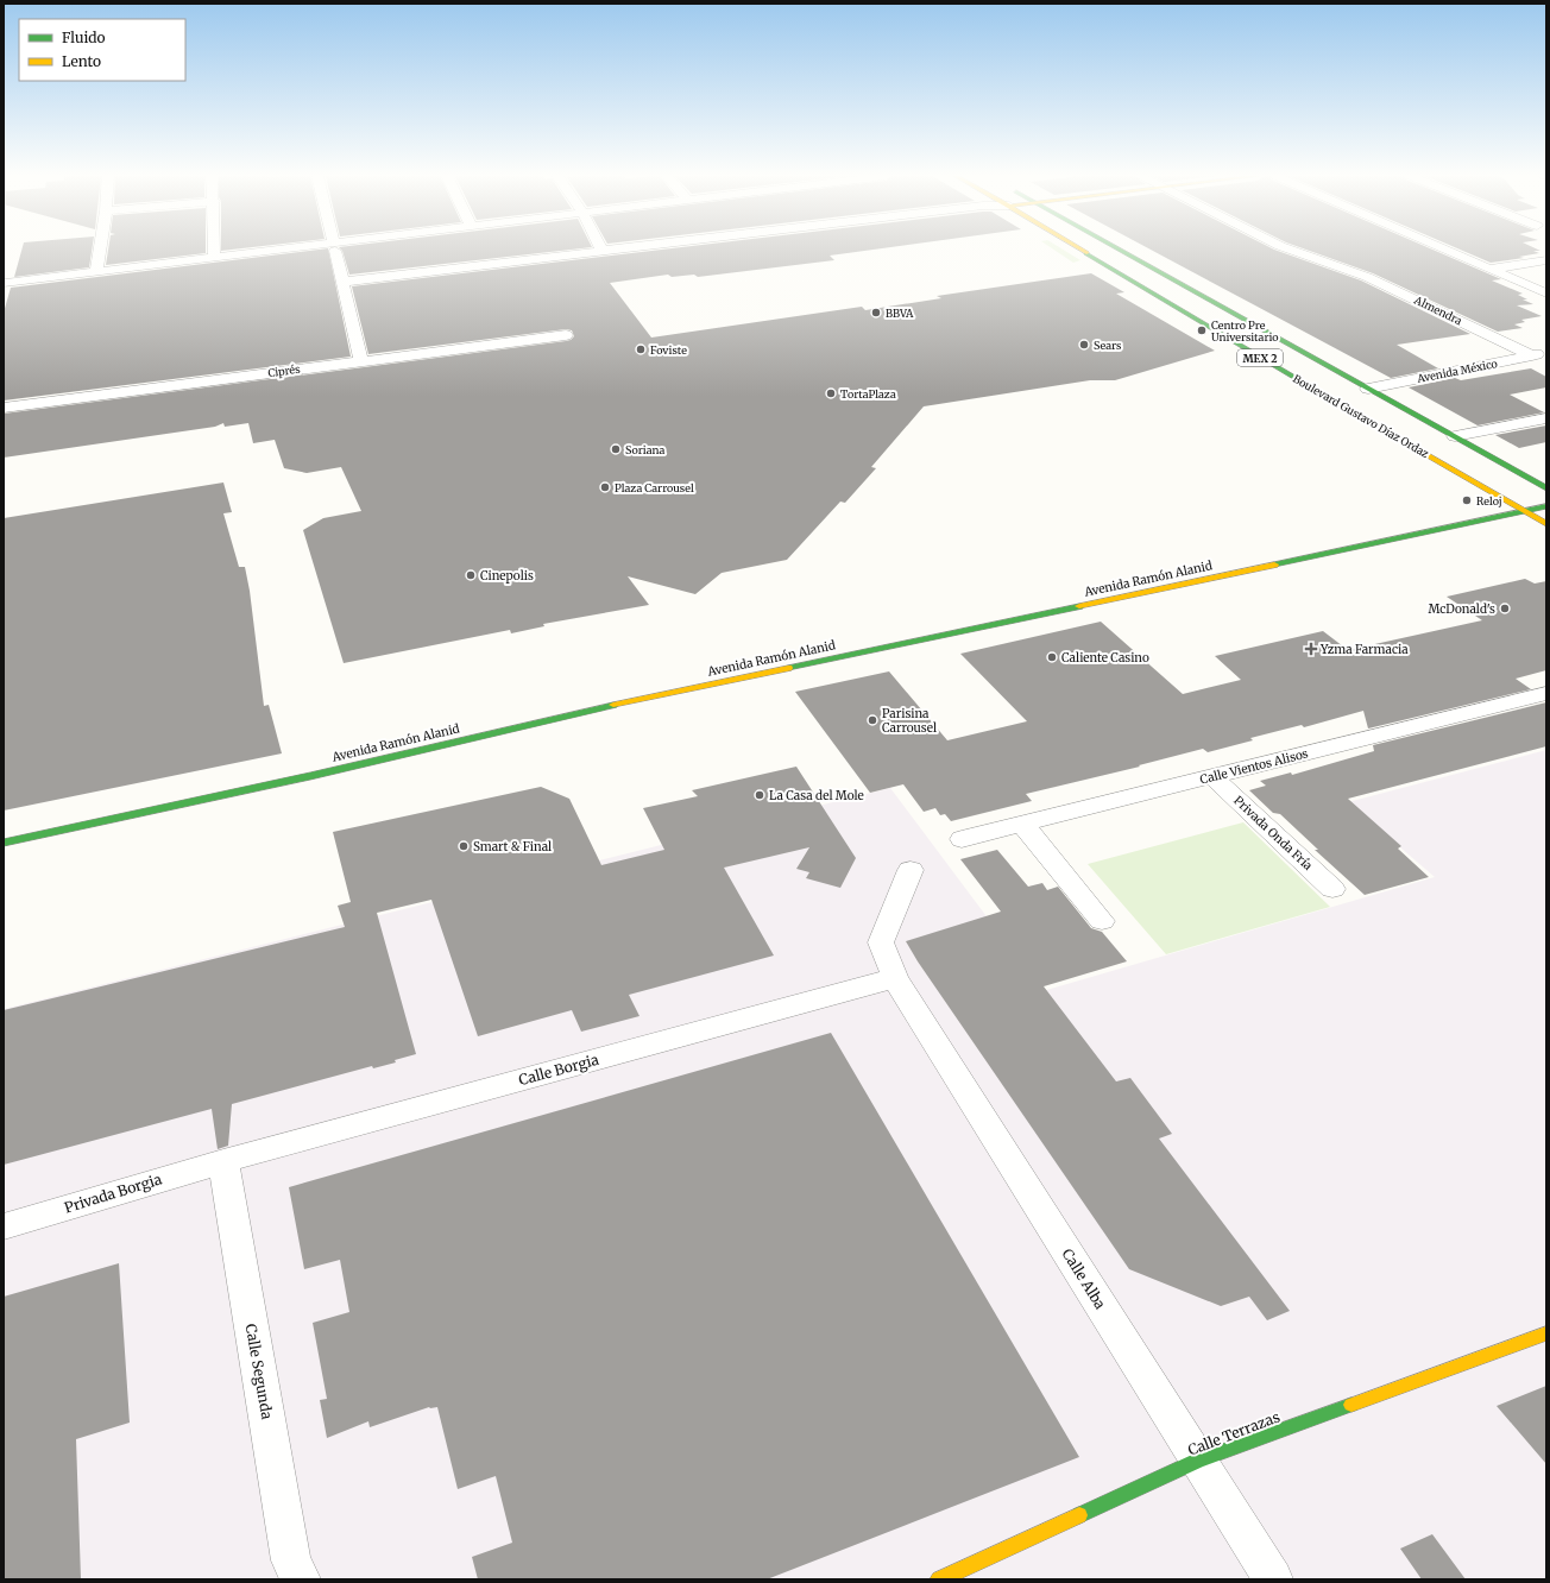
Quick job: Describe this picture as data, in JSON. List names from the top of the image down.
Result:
{
  "streets": {
    "main road": [
      "MEX 2",
      "Boulevard Gustavo Díaz Ordaz",
      "Avenida Ramón Alanid",
      "Calle Terrazas"
    ],
    "street": [
      "Almendra",
      "Ciprés",
      "Avenida México",
      "Calle Vientos Alisos",
      "Privada Onda Fría",
      "Calle Borgia",
      "Privada Borgia",
      "Calle Alba",
      "Calle Segunda"
    ]
  },
  "crossings": [
    ["Almendra", "Avenida México"],
    ["MEX 2", "Avenida México"],
    ["Boulevard Gustavo Díaz Ordaz", "Avenida Ramón Alanid"],
    ["Calle Vientos Alisos", "Privada Onda Fría"],
    ["Calle Borgia", "Privada Borgia"],
    ["Calle Borgia", "Calle Alba"],
    ["Calle Borgia", "Calle Segunda"],
    ["Privada Borgia", "Calle Segunda"],
    ["Calle Alba", "Calle Terrazas"]
  ],
  "places": {
    "other": [
      "BBVA",
      "Centro Pre Universitario",
      "Sears",
      "Foviste",
      "TortaPlaza",
      "Soriana",
      "Plaza Carrousel",
      "Reloj",
      "Cinepolis",
      "McDonald's",
      "Caliente Casino",
      "Parisina Carrousel",
      "La Casa del Mole",
      "Smart & Final"
    ],
    "health": ["Yzma Farmacia"]
  },
  "legend": ["Fluido", "Lento"]
}
